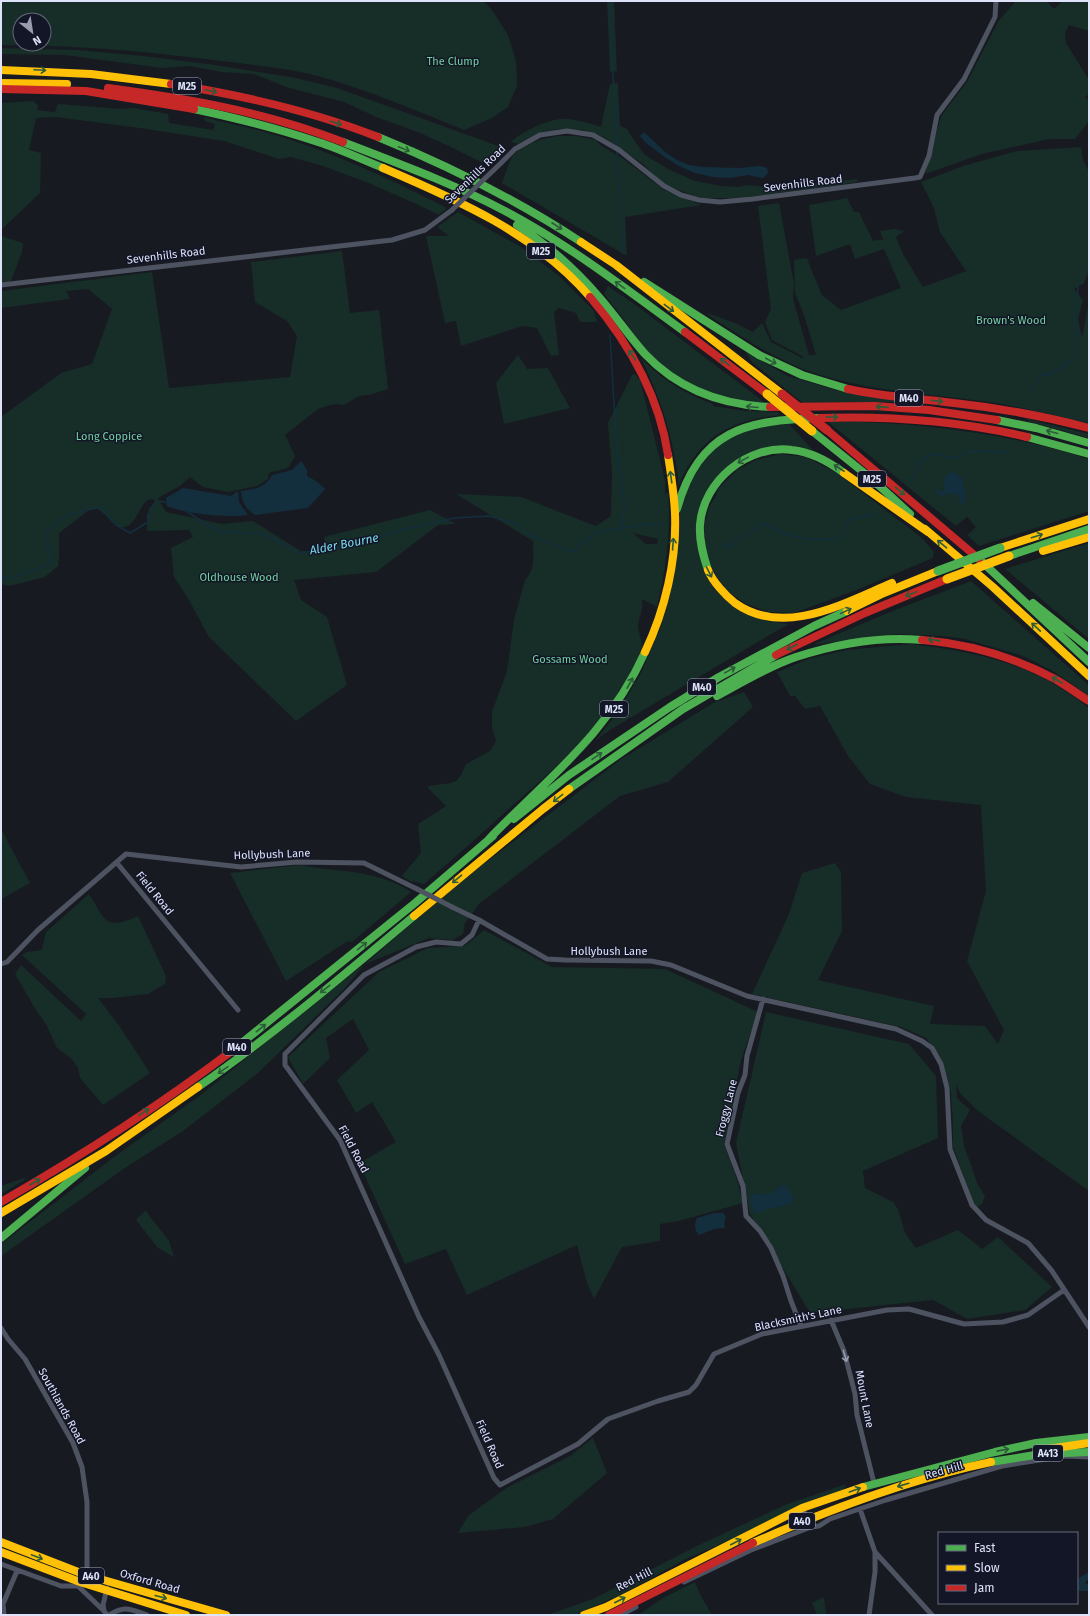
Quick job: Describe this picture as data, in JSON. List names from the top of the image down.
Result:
{
  "streets": {
    "main road": [
      "M25",
      "M40",
      "A413",
      "Red Hill",
      "A40",
      "Oxford Road"
    ],
    "street": [
      "Sevenhills Road",
      "Hollybush Lane",
      "Field Road",
      "Froggy Lane",
      "Blacksmith's Lane",
      "Mount Lane",
      "Southlands Road"
    ]
  },
  "crossings": [
    ["M25", "M40"],
    ["Hollybush Lane", "Field Road"],
    ["Hollybush Lane", "Froggy Lane"],
    ["Hollybush Lane", "Blacksmith's Lane"],
    ["Field Road", "Blacksmith's Lane"],
    ["Froggy Lane", "Blacksmith's Lane"],
    ["Blacksmith's Lane", "Mount Lane"],
    ["Mount Lane", "Red Hill"],
    ["Southlands Road", "Oxford Road"],
    ["A413", "Red Hill"],
    ["A413", "A40"],
    ["Red Hill", "A40"]
  ],
  "one_way": ["Mount Lane"],
  "water": ["Alder Bourne"],
  "parks": [
    "The Clump",
    "Brown's Wood",
    "Long Coppice",
    "Oldhouse Wood",
    "Gossams Wood"
  ],
  "legend": ["Fast", "Slow", "Jam"],
  "north": "bottom right"
}
